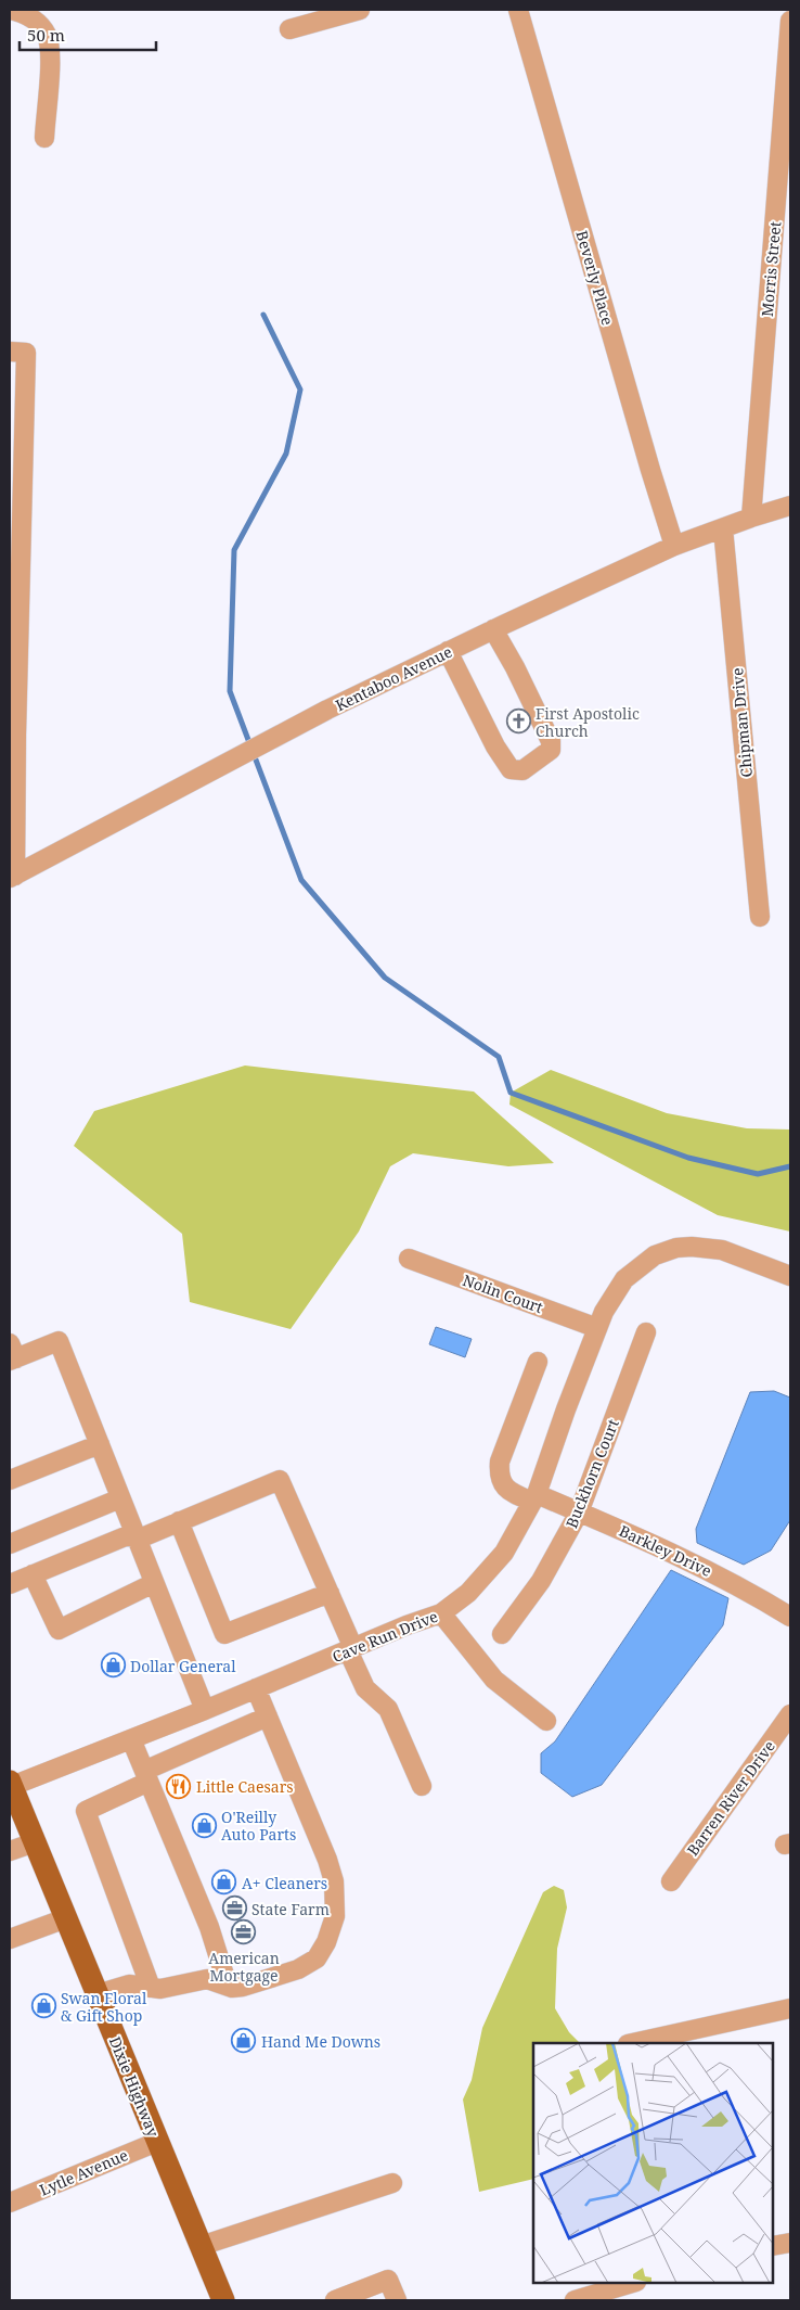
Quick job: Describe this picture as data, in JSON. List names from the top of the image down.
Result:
{
  "streets": {
    "main road": ["Dixie Highway"],
    "street": [
      "Morris Street",
      "Beverly Place",
      "Kentaboo Avenue",
      "Chipman Drive",
      "Nolin Court",
      "Buckhorn Court",
      "Barkley Drive",
      "Cave Run Drive",
      "Barren River Drive",
      "Lytle Avenue"
    ]
  },
  "crossings": [
    ["Morris Street", "Kentaboo Avenue"],
    ["Beverly Place", "Kentaboo Avenue"],
    ["Kentaboo Avenue", "Chipman Drive"],
    ["Nolin Court", "Cave Run Drive"],
    ["Buckhorn Court", "Barkley Drive"],
    ["Barkley Drive", "Cave Run Drive"],
    ["Cave Run Drive", "Dixie Highway"],
    ["Dixie Highway", "Lytle Avenue"]
  ],
  "places": {
    "church": ["First Apostolic Church"],
    "shop": [
      "Dollar General",
      "O'Reilly Auto Parts",
      "A+ Cleaners",
      "Swan Floral & Gift Shop",
      "Hand Me Downs"
    ],
    "restaurant": ["Little Caesars"],
    "office": ["State Farm", "American Mortgage"]
  },
  "scale_bar": "50 m"
}
